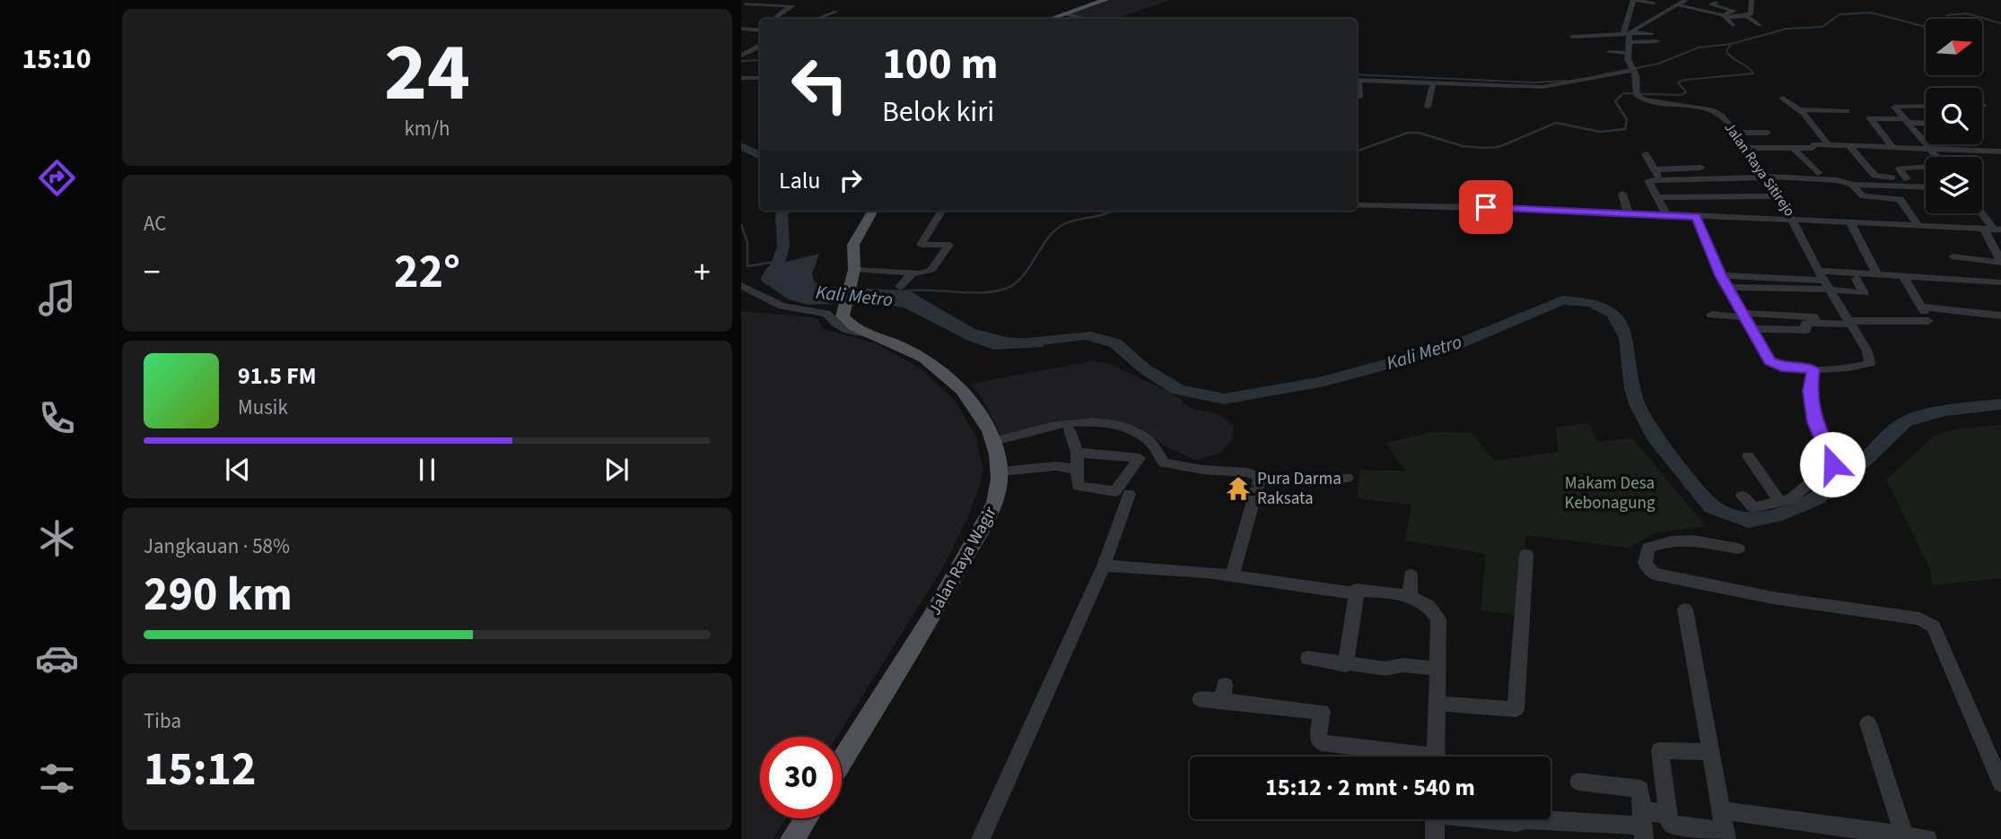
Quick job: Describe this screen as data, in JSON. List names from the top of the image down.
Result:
{
  "streets": {
    "main road": ["Jalan Raya Wagir"],
    "street": ["Jalan Raya Sitirejo"]
  },
  "water": ["Kali Metro"],
  "parks": ["Makam Desa Kebonagung"],
  "places": {
    "temple": ["Pura Darma Raksata"]
  },
  "north": "right",
  "page": {
    "tabs": "15:10",
    "tile": [
      ["24", "km/h"],
      "AC",
      ["Jangkauan · 58%", "290 km"],
      ["Tiba", "15:12"]
    ],
    "turn": ["100 m", "Belok kiri"],
    "then": "Lalu",
    "heat": ["−", "22°", "+"],
    "song": ["91.5 FM", "Musik"],
    "limit": "30",
    "trip": "15:12 · 2 mnt · 540 m"
  }
}
